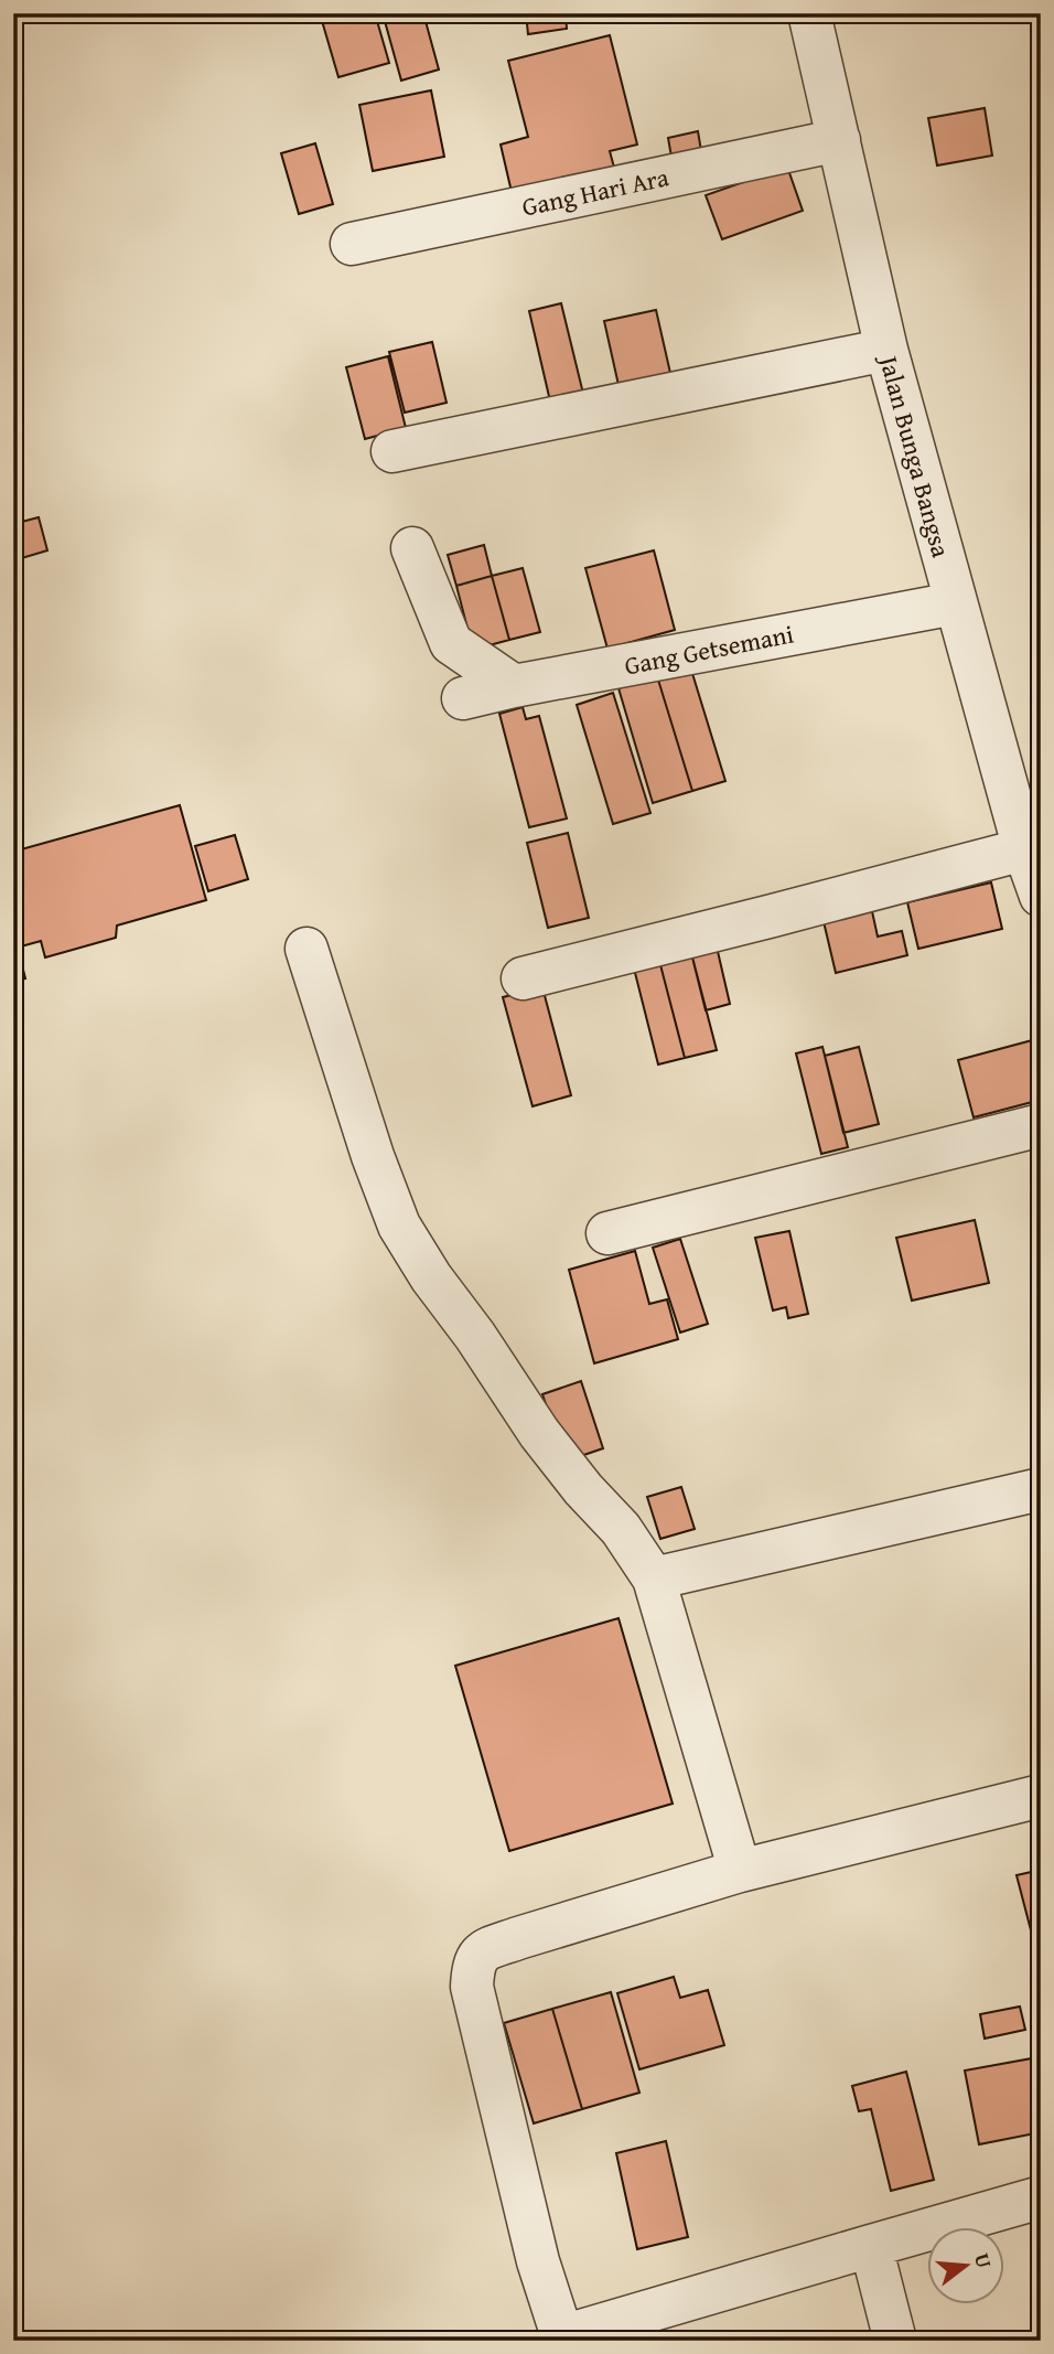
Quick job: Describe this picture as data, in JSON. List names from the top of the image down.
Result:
{
  "streets": {
    "street": ["Gang Hari Ara", "Jalan Bunga Bangsa", "Gang Getsemani"]
  },
  "crossings": [
    ["Gang Hari Ara", "Jalan Bunga Bangsa"],
    ["Jalan Bunga Bangsa", "Gang Getsemani"]
  ],
  "north": "right"
}
